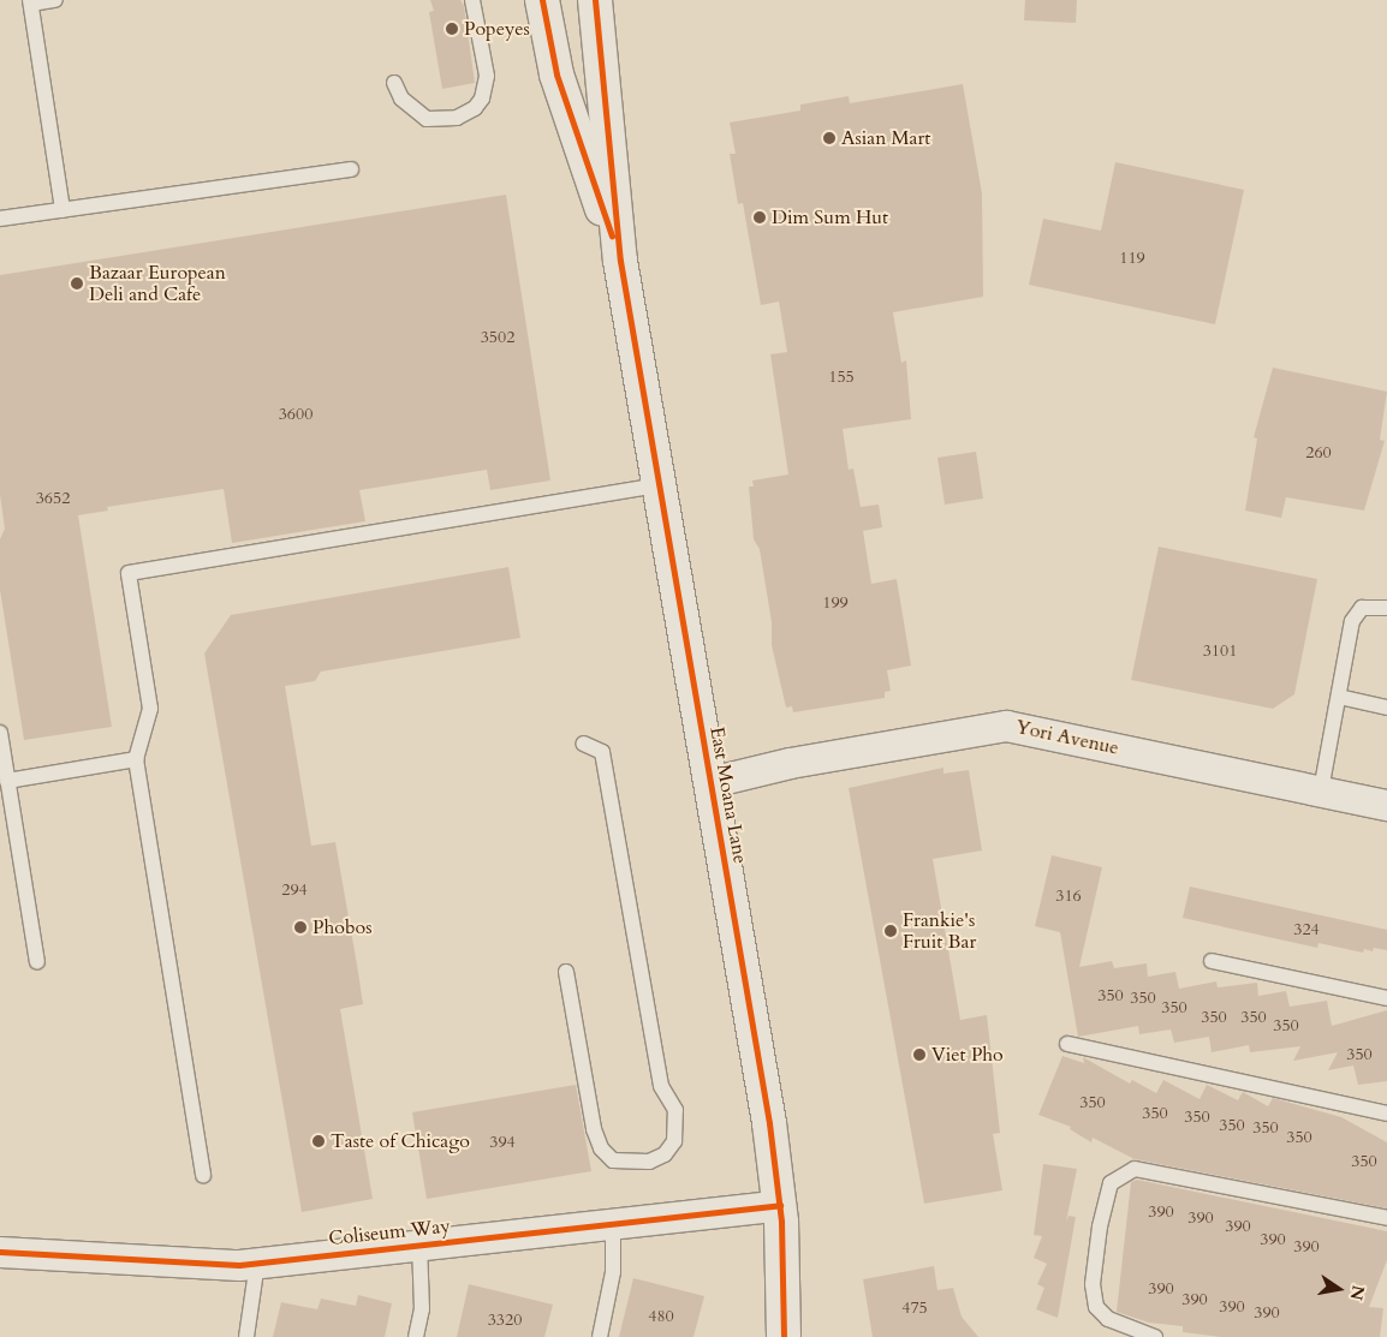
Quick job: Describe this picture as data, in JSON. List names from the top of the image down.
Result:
{
  "streets": {
    "main road": ["East Moana Lane"],
    "street": ["Yori Avenue", "Coliseum Way"]
  },
  "crossings": [
    ["Yori Avenue", "East Moana Lane"],
    ["East Moana Lane", "Coliseum Way"]
  ],
  "places": [
    "Popeyes",
    "Asian Mart",
    "Dim Sum Hut",
    "Bazaar European Deli and Cafe",
    "Phobos",
    "Frankie's Fruit Bar",
    "Viet Pho",
    "Taste of Chicago"
  ],
  "house_numbers": [
    "119",
    "3502",
    "155",
    "3600",
    "260",
    "3652",
    "199",
    "3101",
    "294",
    "316",
    "324",
    "350",
    "350",
    "350",
    "350",
    "350",
    "350",
    "350",
    "350",
    "350",
    "350",
    "350",
    "350",
    "350",
    "394",
    "350",
    "390",
    "390",
    "390",
    "390",
    "390",
    "390",
    "390",
    "390",
    "475",
    "390",
    "480",
    "3320"
  ],
  "north": "right"
}
